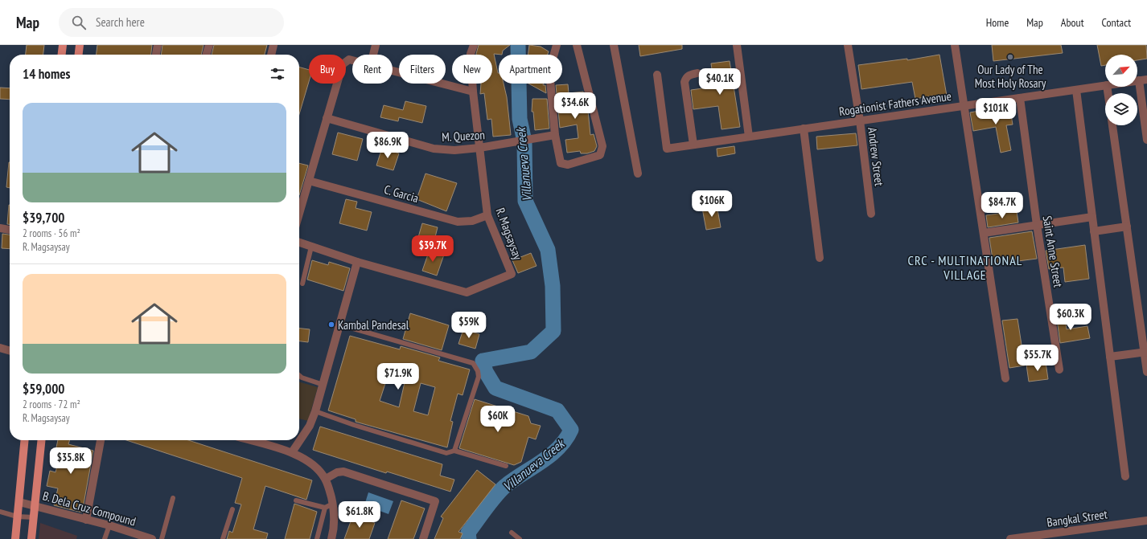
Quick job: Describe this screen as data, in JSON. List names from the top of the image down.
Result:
{
  "streets": {
    "street": [
      "Rogationist Fathers Avenue",
      "M. Quezon",
      "Andrew Street",
      "C. Garcia",
      "R. Magsaysay",
      "Saint Anne Street",
      "B. Dela Cruz Compound",
      "Bangkal Street"
    ]
  },
  "crossings": [
    ["Rogationist Fathers Avenue", "Andrew Street"],
    ["Rogationist Fathers Avenue", "Saint Anne Street"],
    ["M. Quezon", "R. Magsaysay"],
    ["C. Garcia", "R. Magsaysay"]
  ],
  "districts": ["CRC - MULTINATIONAL VILLAGE"],
  "water": ["Villanueva Creek"],
  "places": ["Our Lady of The Most Holy Rosary", "Kambal Pandesal"],
  "north": "top right",
  "page": {
    "header": "Map",
    "search": "Search here",
    "nav": [
      "Home",
      "Map",
      "About",
      "Contact"
    ],
    "chip": [
      "Buy",
      "Rent",
      "Filters",
      "New",
      "Apartment"
    ],
    "heading": "14 homes",
    "price": [
      "$40.1K",
      "$34.6K",
      "$101K",
      "$86.9K",
      "$106K",
      "$84.7K",
      "$39.7K",
      "$60.3K",
      "$59K",
      "$55.7K",
      "$71.9K",
      "$60K",
      "$35.8K",
      "$61.8K"
    ],
    "list": [
      {
        "name": "$39,700",
        "note": "2 rooms · 56 m² · R. Magsaysay"
      },
      {
        "name": "$59,000",
        "note": "2 rooms · 72 m² · R. Magsaysay"
      }
    ]
  }
}
